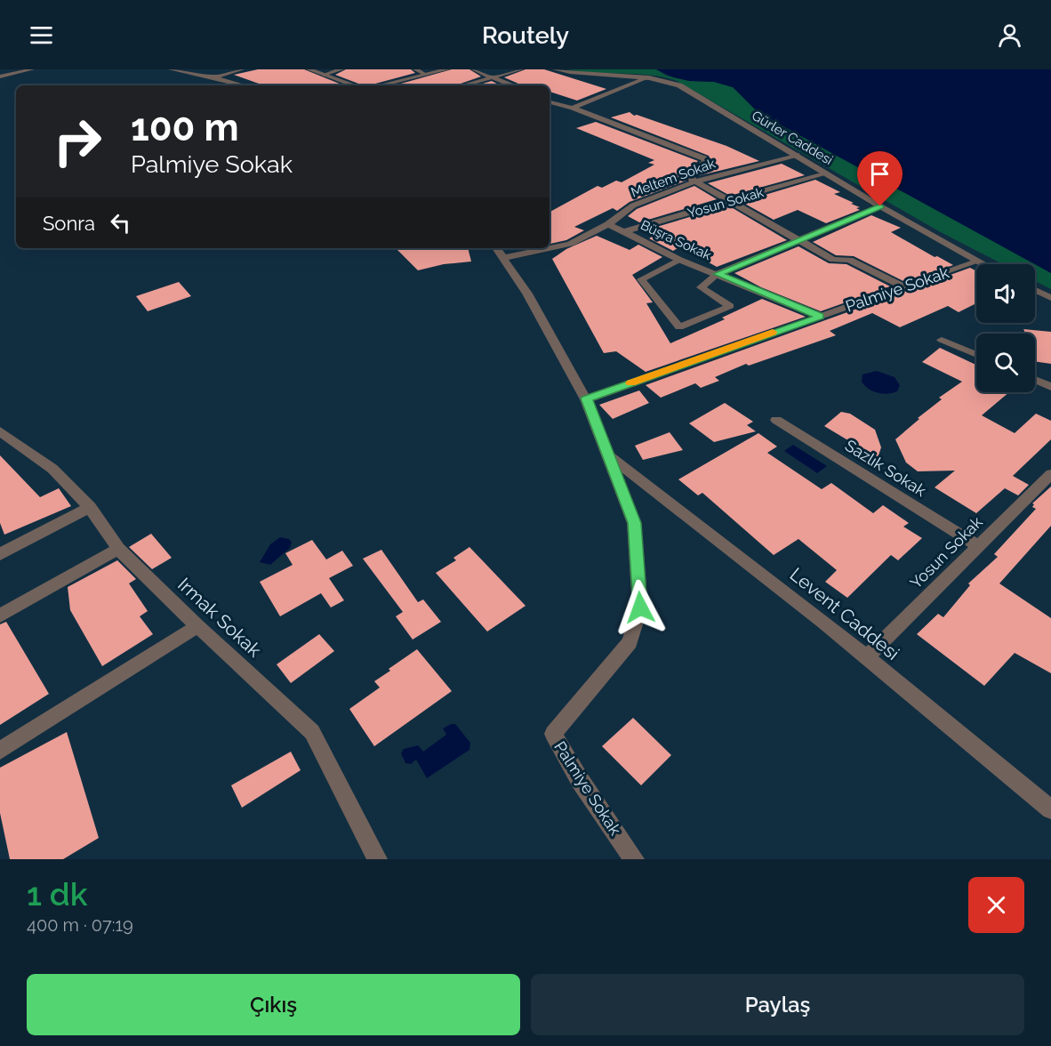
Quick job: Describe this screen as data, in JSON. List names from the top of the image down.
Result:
{
  "streets": {
    "street": [
      "Gürler Caddesi",
      "Meltem Sokak",
      "Yosun Sokak",
      "Büşra Sokak",
      "Palmiye Sokak",
      "Sazlık Sokak",
      "Levent Caddesi",
      "Irmak Sokak"
    ]
  },
  "crossings": [
    ["Gürler Caddesi", "Meltem Sokak"],
    ["Gürler Caddesi", "Yosun Sokak"],
    ["Gürler Caddesi", "Palmiye Sokak"],
    ["Meltem Sokak", "Büşra Sokak"],
    ["Yosun Sokak", "Büşra Sokak"],
    ["Yosun Sokak", "Sazlık Sokak"],
    ["Yosun Sokak", "Levent Caddesi"],
    ["Büşra Sokak", "Palmiye Sokak"],
    ["Palmiye Sokak", "Levent Caddesi"]
  ],
  "page": {
    "header": "Routely",
    "turn": ["100 m", "Palmiye Sokak"],
    "then": "Sonra",
    "heading": ["1 dk", "400 m · 07:19"],
    "buttons": ["Çıkış", "Paylaş"]
  }
}
